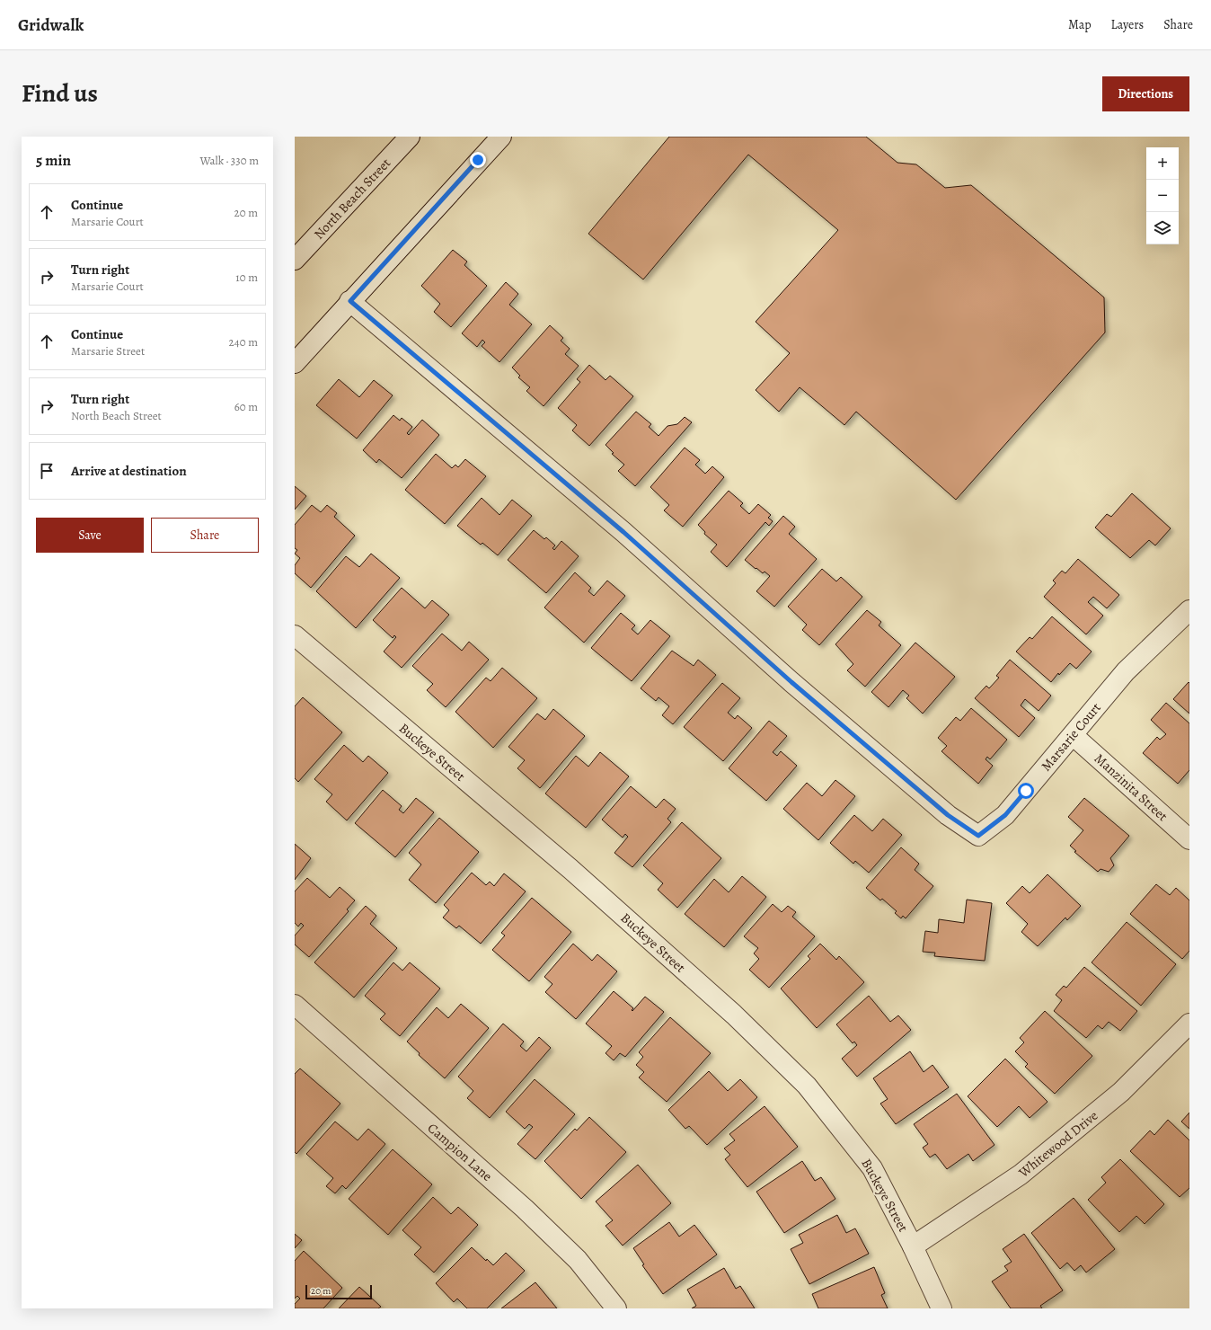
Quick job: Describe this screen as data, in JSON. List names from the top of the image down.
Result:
{
  "streets": {
    "street": [
      "North Beach Street",
      "Marsarie Court",
      "Buckeye Street",
      "Manzinita Street",
      "Whitewood Drive",
      "Campion Lane"
    ]
  },
  "crossings": [
    ["Marsarie Court", "Manzinita Street"],
    ["Buckeye Street", "Whitewood Drive"]
  ],
  "scale_bar": "20 m",
  "page": {
    "header": "Gridwalk",
    "nav": ["Map", "Layers", "Share"],
    "title": "Find us",
    "buttons": [
      "Directions",
      ["Save", "Share"]
    ],
    "heading": ["5 min", "Walk · 330 m"],
    "map_buttons": ["+", "−"],
    "list": [
      ["Continue", "Marsarie Court", "20 m"],
      ["Turn right", "Marsarie Court", "10 m"],
      ["Continue", "Marsarie Street", "240 m"],
      ["Turn right", "North Beach Street", "60 m"],
      "Arrive at destination"
    ],
    "scale": "20 m"
  }
}
